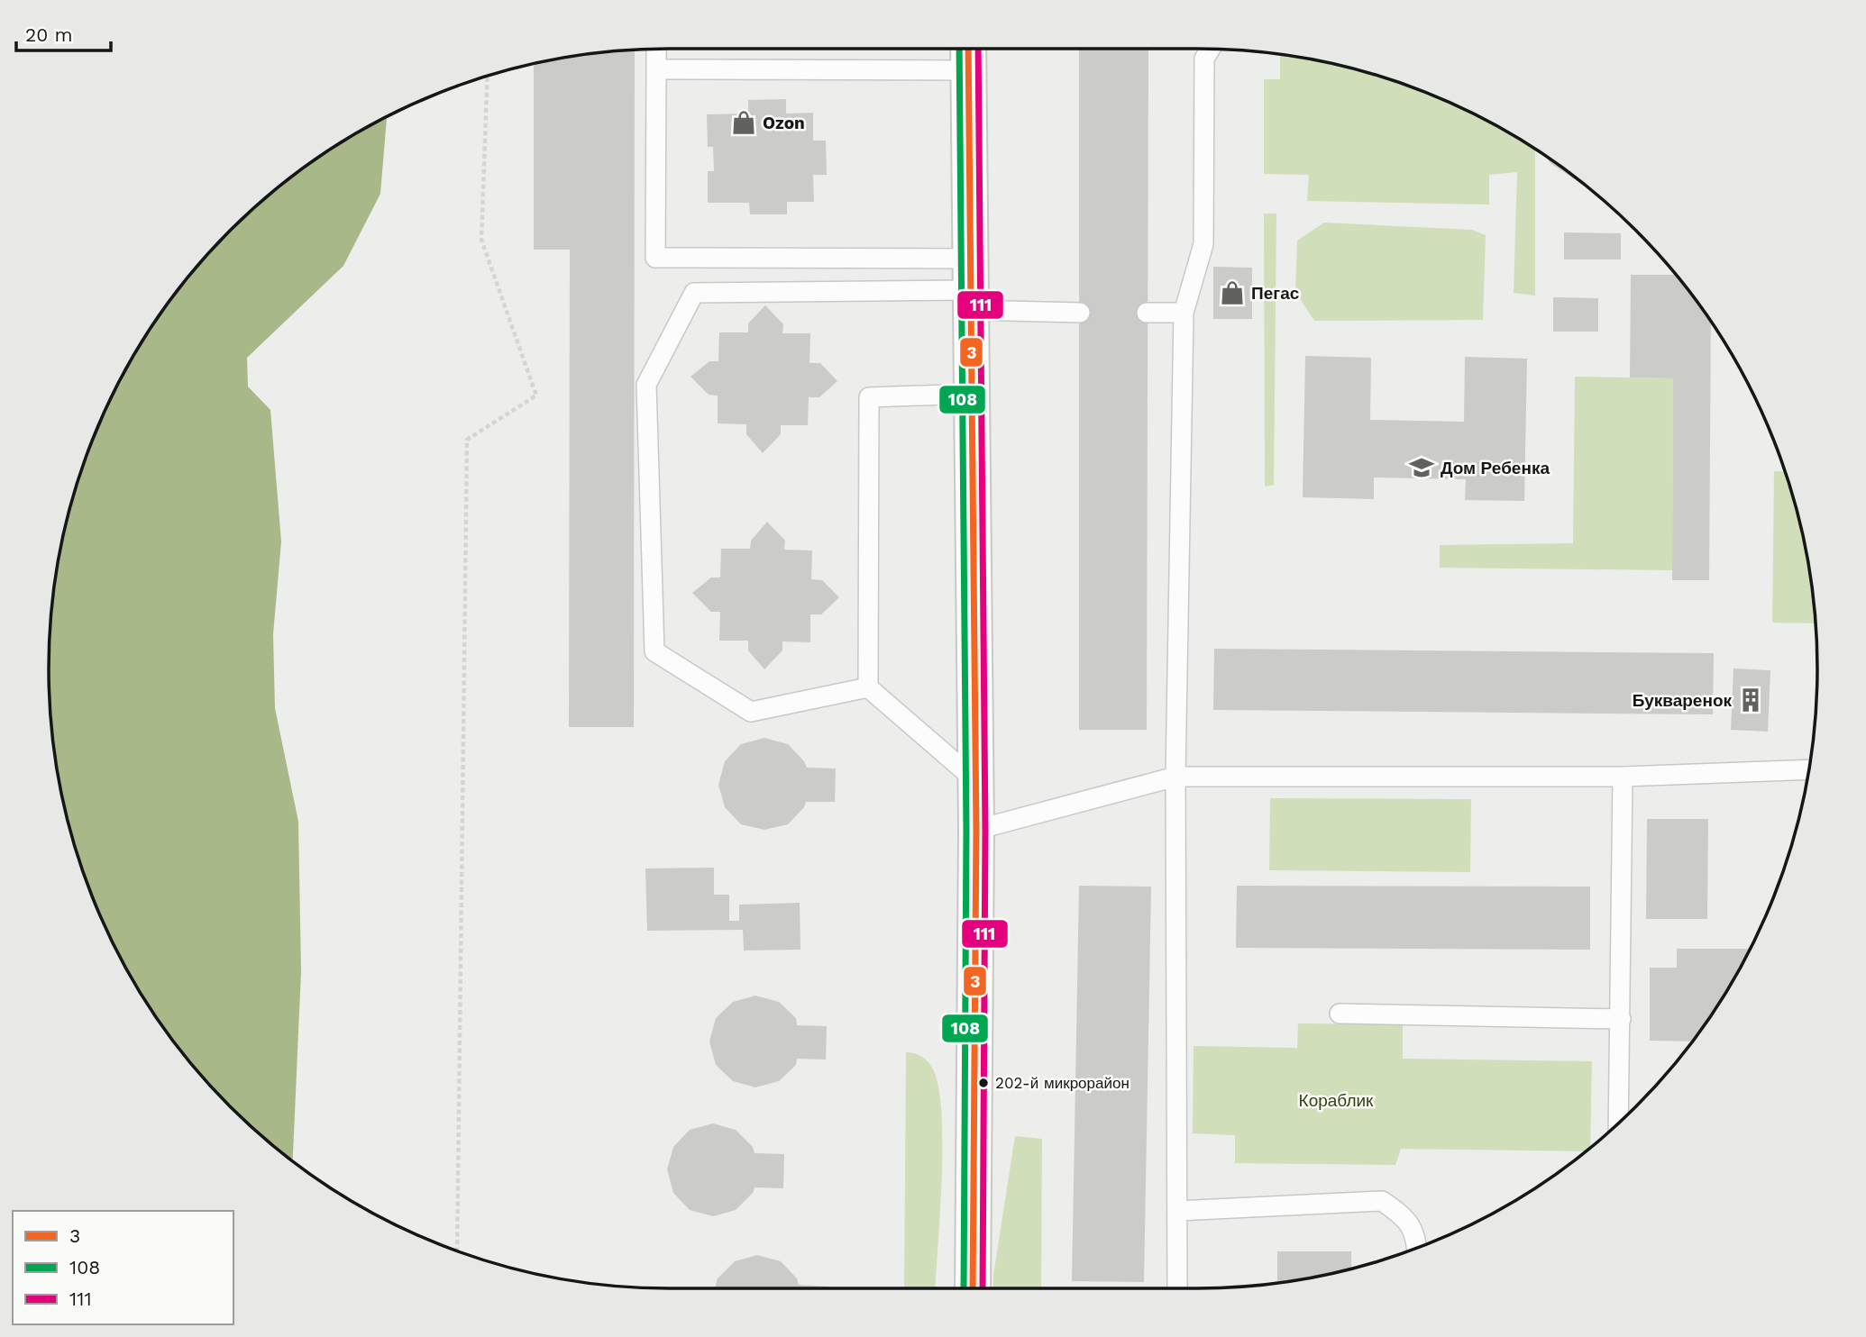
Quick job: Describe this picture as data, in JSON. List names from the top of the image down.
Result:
{
  "parks": ["Кораблик"],
  "places": {
    "shop": ["Ozon", "Пегас"],
    "school or university": ["Дом Ребенка"],
    "building": ["Букваренок"],
    "other": ["202-й микрорайон"]
  },
  "lines": ["transit line 3", "transit line 108", "transit line 111"],
  "legend": ["3", "108", "111"],
  "scale_bar": "20 m"
}
